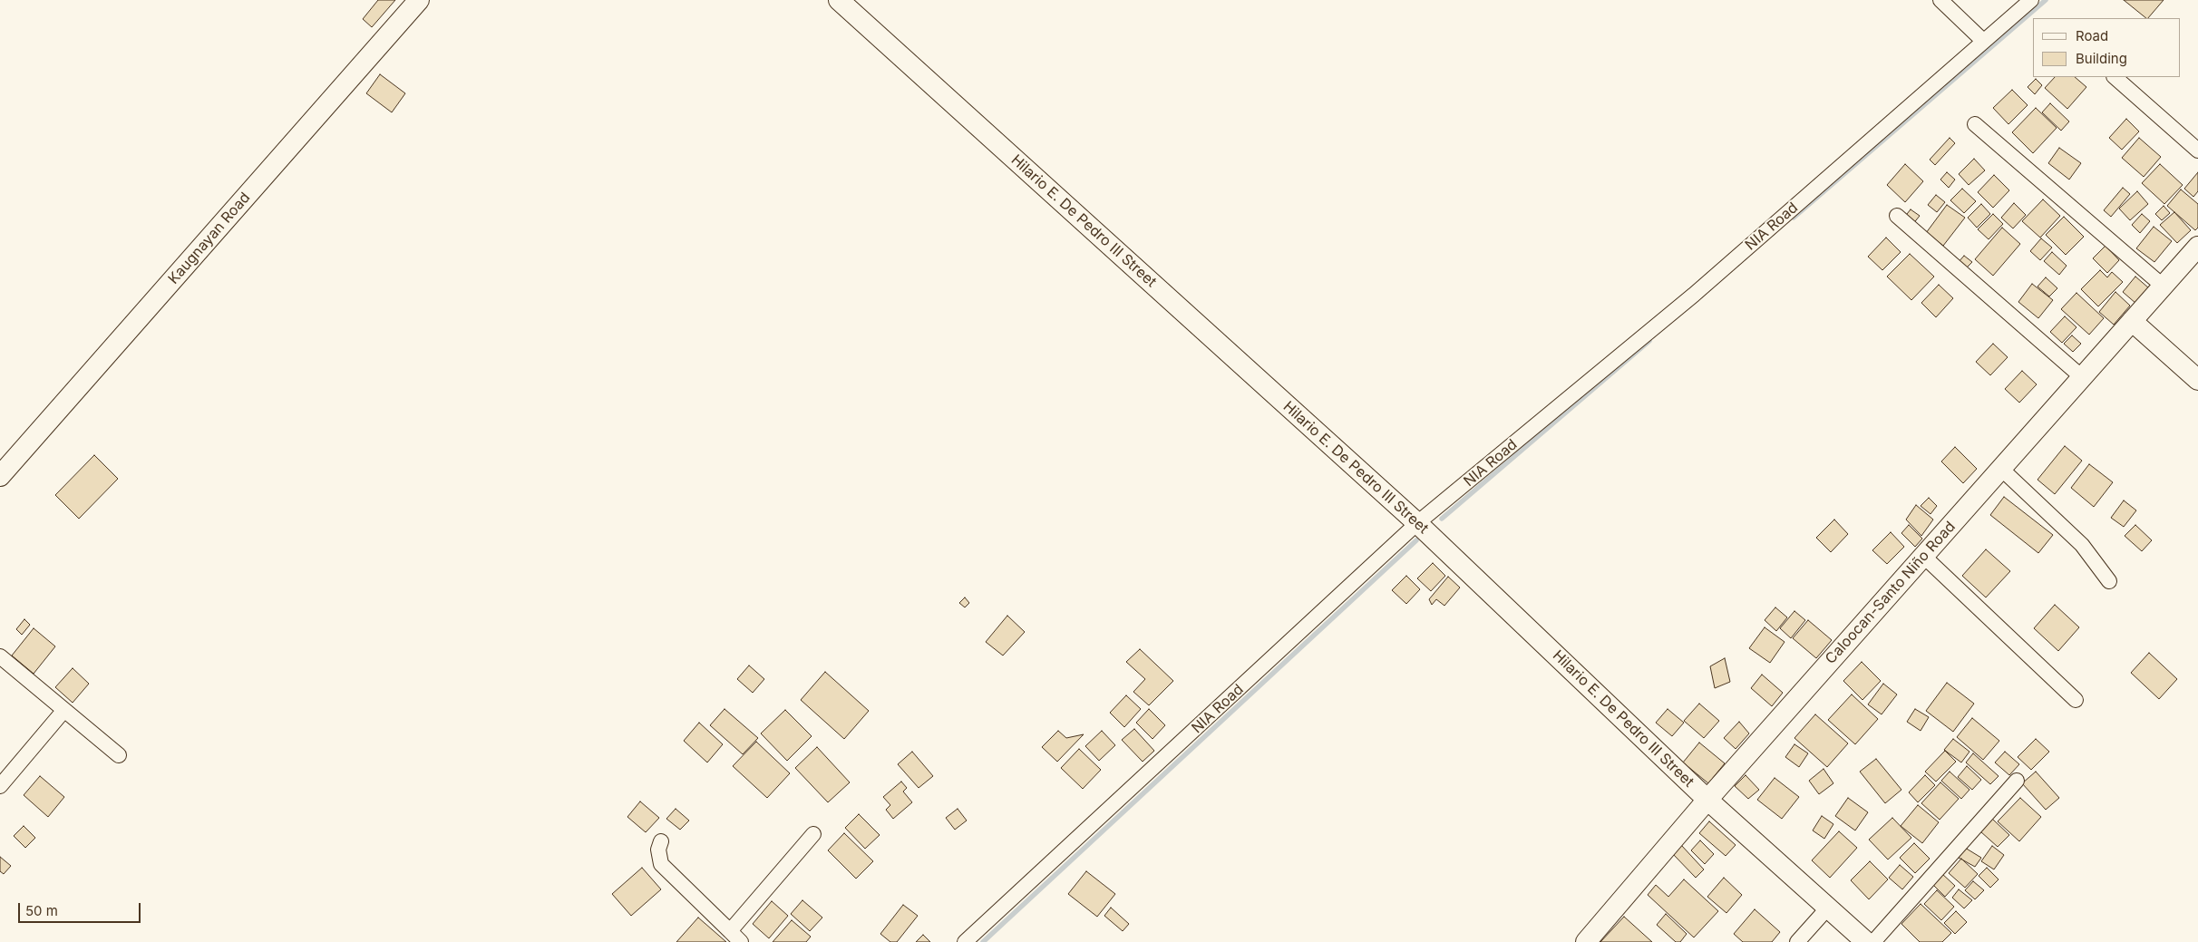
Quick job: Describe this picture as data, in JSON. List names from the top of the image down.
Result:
{
  "streets": {
    "street": [
      "Hilario E. De Pedro III Street",
      "NIA Road",
      "Kaugnayan Road",
      "Caloocan-Santo Niño Road"
    ]
  },
  "crossings": [
    ["Hilario E. De Pedro III Street", "NIA Road"],
    ["Hilario E. De Pedro III Street", "Caloocan-Santo Niño Road"]
  ],
  "legend": ["Road", "Building"],
  "scale_bar": "50 m"
}
